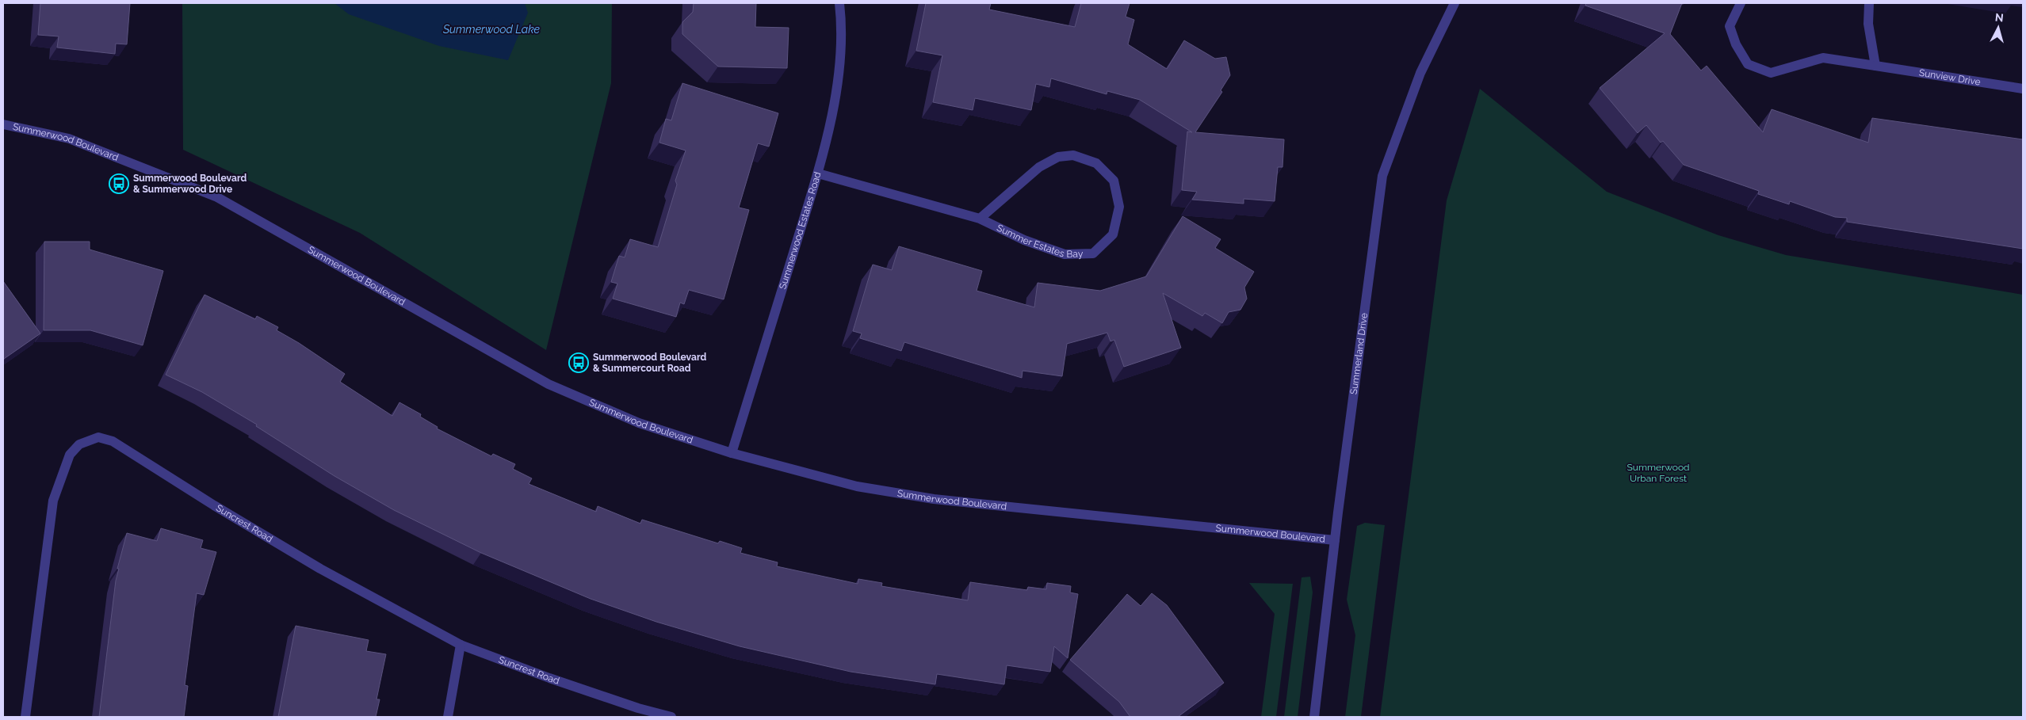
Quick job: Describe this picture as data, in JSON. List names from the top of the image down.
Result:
{
  "streets": {
    "street": [
      "Sunview Drive",
      "Summerwood Boulevard",
      "Summerwood Estates Road",
      "Summer Estates Bay",
      "Summerland Drive",
      "Suncrest Road"
    ]
  },
  "crossings": [
    ["Summerwood Boulevard", "Summerwood Estates Road"],
    ["Summerwood Boulevard", "Summerland Drive"],
    ["Summerwood Estates Road", "Summer Estates Bay"]
  ],
  "water": ["Summerwood Lake"],
  "parks": ["Summerwood Urban Forest"],
  "places": {
    "bus stop": ["Summerwood Boulevard & Summerwood Drive", "Summerwood Boulevard & Summercourt Road"]
  },
  "north": "top"
}
